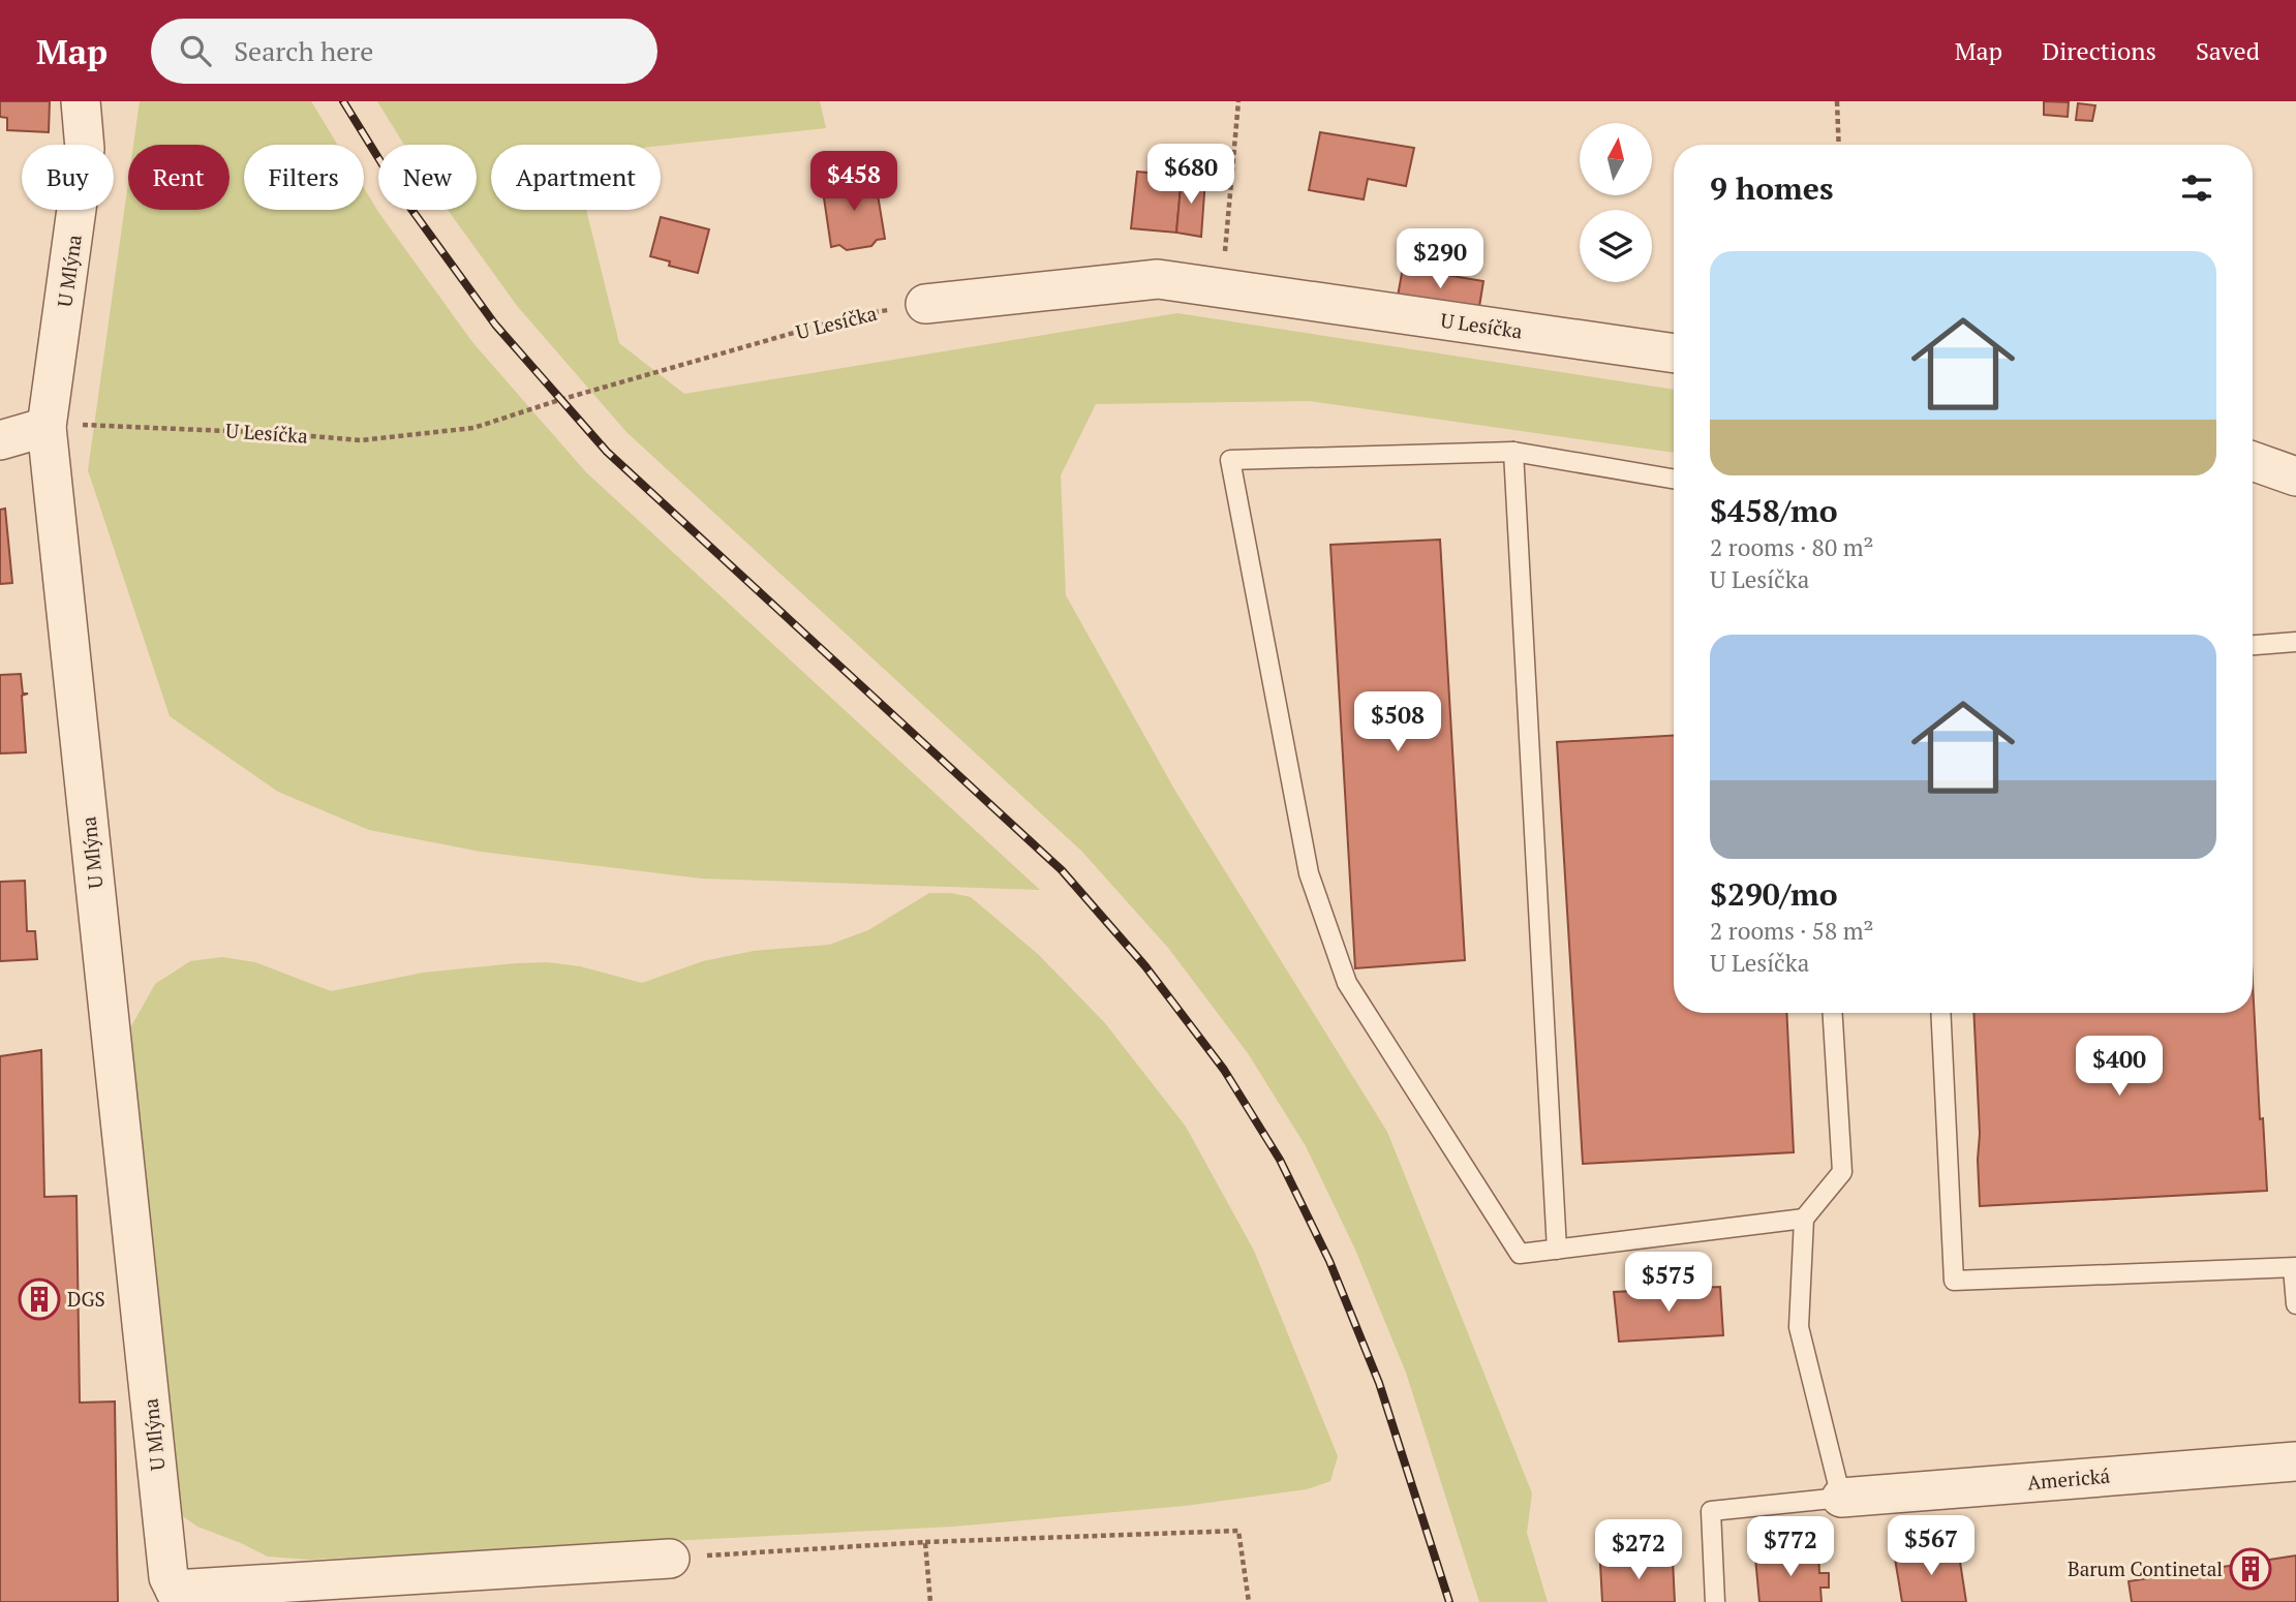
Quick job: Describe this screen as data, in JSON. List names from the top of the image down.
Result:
{
  "streets": {
    "street": ["U Mlýna", "U Lesíčka", "Americká"]
  },
  "crossings": [
    ["U Mlýna", "U Lesíčka"]
  ],
  "places": {
    "building": ["DGS", "Barum Continetal"]
  },
  "north": "top",
  "page": {
    "header": "Map",
    "search": "Search here",
    "nav": ["Map", "Directions", "Saved"],
    "price": [
      "$680",
      "$458",
      "$290",
      "$508",
      "$400",
      "$575",
      "$567",
      "$772",
      "$272"
    ],
    "chip": [
      "Buy",
      "Rent",
      "Filters",
      "New",
      "Apartment"
    ],
    "heading": "9 homes",
    "list": [
      {
        "name": "$458/mo",
        "note": "2 rooms · 80 m² · U Lesíčka"
      },
      {
        "name": "$290/mo",
        "note": "2 rooms · 58 m² · U Lesíčka"
      }
    ]
  }
}
